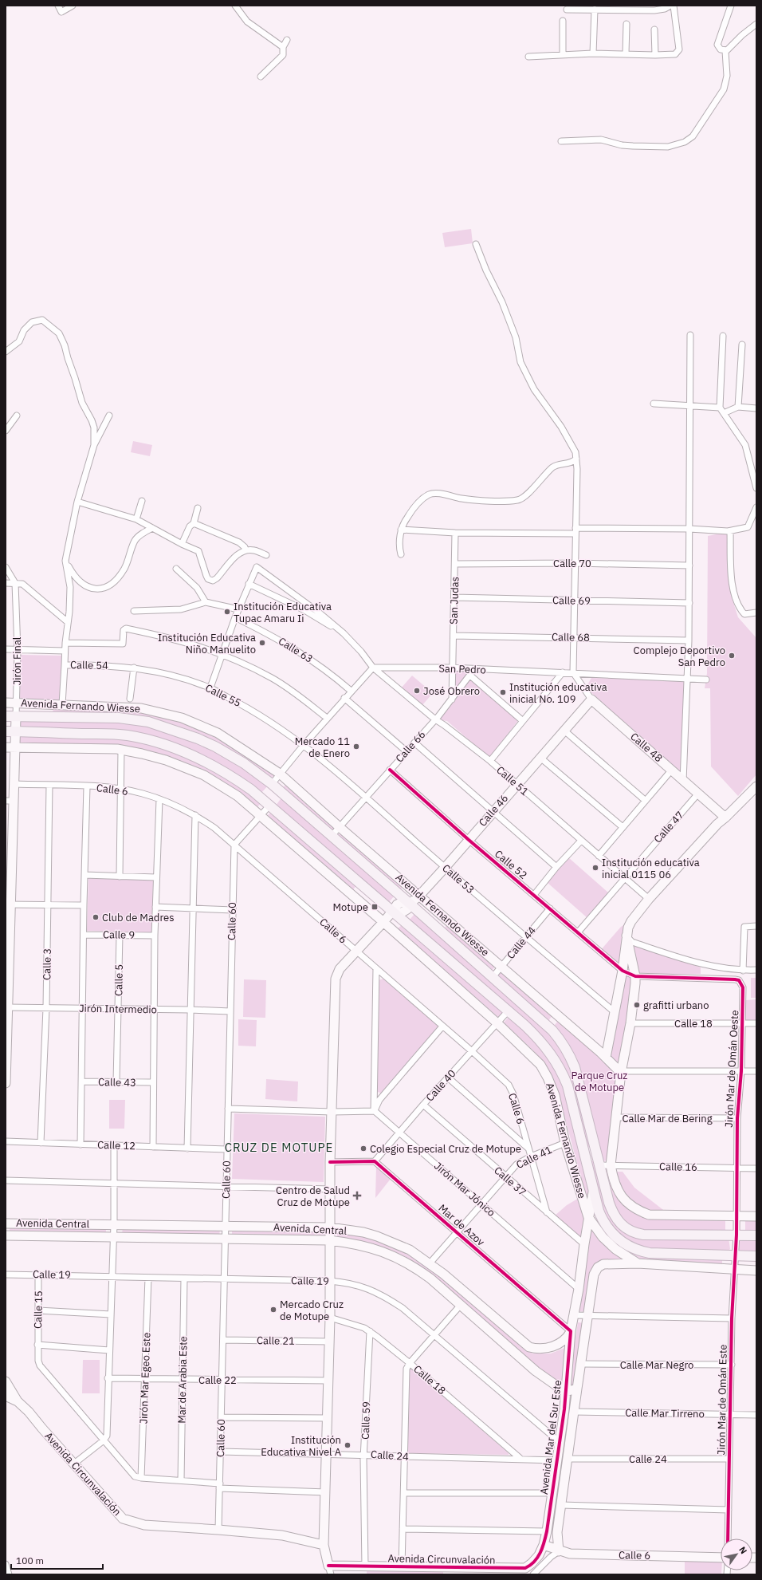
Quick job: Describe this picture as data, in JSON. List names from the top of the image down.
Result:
{
  "streets": {
    "main road": [
      "Jirón Final",
      "Avenida Fernando Wiesse",
      "Calle 48",
      "Calle 6",
      "Calle 46",
      "Avenida Central",
      "Avenida Mar del Sur Este",
      "Avenida Circunvalación"
    ],
    "street": [
      "Calle 70",
      "San Judas",
      "Calle 69",
      "Calle 68",
      "Calle 63",
      "Calle 54",
      "San Pedro",
      "Calle 55",
      "Calle 66",
      "Calle 51",
      "Calle 47",
      "Calle 52",
      "Calle 53",
      "Calle 60",
      "Calle 9",
      "Calle 44",
      "Calle 3",
      "Calle 5",
      "Jirón Intermedio",
      "Calle 18",
      "Jirón Mar de Omán Oeste",
      "Calle 43",
      "Calle 40",
      "Calle Mar de Bering",
      "Calle 12",
      "Calle 41",
      "Calle 16",
      "Calle 37",
      "Jirón Mar Jónico",
      "Mar de Azov",
      "Calle 19",
      "Calle 15",
      "Calle 21",
      "Calle Mar Negro",
      "Jirón Mar Egeo Este",
      "Mar de Arabia Este",
      "Calle 22",
      "Jirón Mar de Omán Este",
      "Calle Mar Tirreno",
      "Calle 59",
      "Calle 24"
    ]
  },
  "crossings": [
    ["Calle 70", "San Judas"],
    ["San Judas", "Calle 69"],
    ["San Judas", "Calle 68"],
    ["San Judas", "San Pedro"],
    ["San Judas", "Calle 66"],
    ["Jirón Final", "Avenida Fernando Wiesse"],
    ["Jirón Final", "Calle 6"],
    ["Jirón Final", "Jirón Intermedio"],
    ["Calle 54", "Calle 55"],
    ["Calle 54", "Avenida Fernando Wiesse"],
    ["San Pedro", "Calle 66"],
    ["San Pedro", "Calle 48"],
    ["San Pedro", "Calle 51"],
    ["Calle 55", "Calle 53"],
    ["Avenida Fernando Wiesse", "Calle 66"],
    ["Avenida Fernando Wiesse", "Calle 46"],
    ["Avenida Fernando Wiesse", "Calle 44"],
    ["Avenida Fernando Wiesse", "Jirón Mar de Omán Oeste"],
    ["Avenida Fernando Wiesse", "Calle 40"],
    ["Avenida Fernando Wiesse", "Calle 41"],
    ["Avenida Fernando Wiesse", "Calle 16"],
    ["Avenida Fernando Wiesse", "Jirón Mar de Omán Este"],
    ["Avenida Fernando Wiesse", "Avenida Mar del Sur Este"],
    ["Calle 66", "Calle 51"],
    ["Calle 66", "Calle 52"],
    ["Calle 66", "Calle 53"],
    ["Calle 48", "Calle 46"],
    ["Calle 48", "Calle 47"],
    ["Calle 51", "Calle 46"],
    ["Calle 51", "Calle 47"],
    ["Calle 6", "Calle 60"],
    ["Calle 6", "Calle 3"],
    ["Calle 6", "Calle 40"],
    ["Calle 6", "Calle 41"],
    ["Calle 6", "Calle 37"],
    ["Calle 6", "Avenida Mar del Sur Este"],
    ["Calle 6", "Avenida Circunvalación"],
    ["Calle 46", "Calle 52"],
    ["Calle 46", "Calle 53"],
    ["Calle 47", "Calle 52"],
    ["Calle 52", "Calle 44"],
    ["Calle 52", "Jirón Mar de Omán Oeste"],
    ["Calle 53", "Calle 44"],
    ["Calle 60", "Jirón Intermedio"],
    ["Calle 60", "Calle 12"],
    ["Calle 60", "Avenida Central"],
    ["Calle 60", "Calle 19"],
    ["Calle 60", "Calle 21"],
    ["Calle 60", "Calle 22"],
    ["Calle 60", "Calle 24"],
    ["Calle 60", "Avenida Circunvalación"],
    ["Calle 9", "Calle 5"],
    ["Calle 3", "Jirón Intermedio"],
    ["Calle 3", "Calle 12"],
    ["Calle 5", "Jirón Intermedio"],
    ["Calle 5", "Calle 43"],
    ["Calle 18", "Jirón Mar de Omán Oeste"],
    ["Calle 18", "Calle 59"],
    ["Calle 18", "Calle 24"],
    ["Jirón Mar de Omán Oeste", "Calle Mar de Bering"],
    ["Jirón Mar de Omán Oeste", "Calle 16"],
    ["Jirón Mar de Omán Oeste", "Jirón Mar de Omán Este"],
    ["Calle 40", "Calle 37"],
    ["Calle 40", "Jirón Mar Jónico"],
    ["Calle 40", "Mar de Azov"],
    ["Calle 41", "Calle 37"],
    ["Calle 41", "Jirón Mar Jónico"],
    ["Calle 41", "Avenida Central"],
    ["Calle 41", "Mar de Azov"],
    ["Calle 37", "Avenida Mar del Sur Este"],
    ["Jirón Mar Jónico", "Avenida Mar del Sur Este"],
    ["Avenida Central", "Mar de Azov"],
    ["Avenida Central", "Avenida Mar del Sur Este"],
    ["Mar de Azov", "Avenida Mar del Sur Este"],
    ["Calle 19", "Calle 15"],
    ["Calle 19", "Jirón Mar Egeo Este"],
    ["Calle 19", "Mar de Arabia Este"],
    ["Calle 19", "Avenida Mar del Sur Este"],
    ["Calle 15", "Jirón Mar Egeo Este"],
    ["Calle Mar Negro", "Jirón Mar de Omán Este"],
    ["Calle Mar Negro", "Avenida Mar del Sur Este"],
    ["Jirón Mar Egeo Este", "Calle 22"],
    ["Mar de Arabia Este", "Calle 22"],
    ["Jirón Mar de Omán Este", "Calle Mar Tirreno"],
    ["Jirón Mar de Omán Este", "Calle 24"],
    ["Calle Mar Tirreno", "Avenida Mar del Sur Este"],
    ["Calle 59", "Calle 24"],
    ["Calle 59", "Avenida Circunvalación"],
    ["Avenida Mar del Sur Este", "Calle 24"],
    ["Avenida Mar del Sur Este", "Avenida Circunvalación"]
  ],
  "districts": ["CRUZ DE MOTUPE"],
  "parks": ["Parque Cruz de Motupe"],
  "places": {
    "other": [
      "Institución Educativa Tupac Amaru Ii",
      "Institución Educativa Niño Manuelito",
      "Complejo Deportivo San Pedro",
      "José Obrero",
      "Institución educativa inicial No. 109",
      "Mercado 11 de Enero",
      "Institución educativa inicial 0115 06",
      "Club de Madres",
      "grafitti urbano",
      "Colegio Especial Cruz de Motupe",
      "Mercado Cruz de Motupe",
      "Institución Educativa Nivel A"
    ],
    "transit": ["Motupe"],
    "health": ["Centro de Salud Cruz de Motupe"]
  },
  "scale_bar": "100 m",
  "north": "top right"
}
